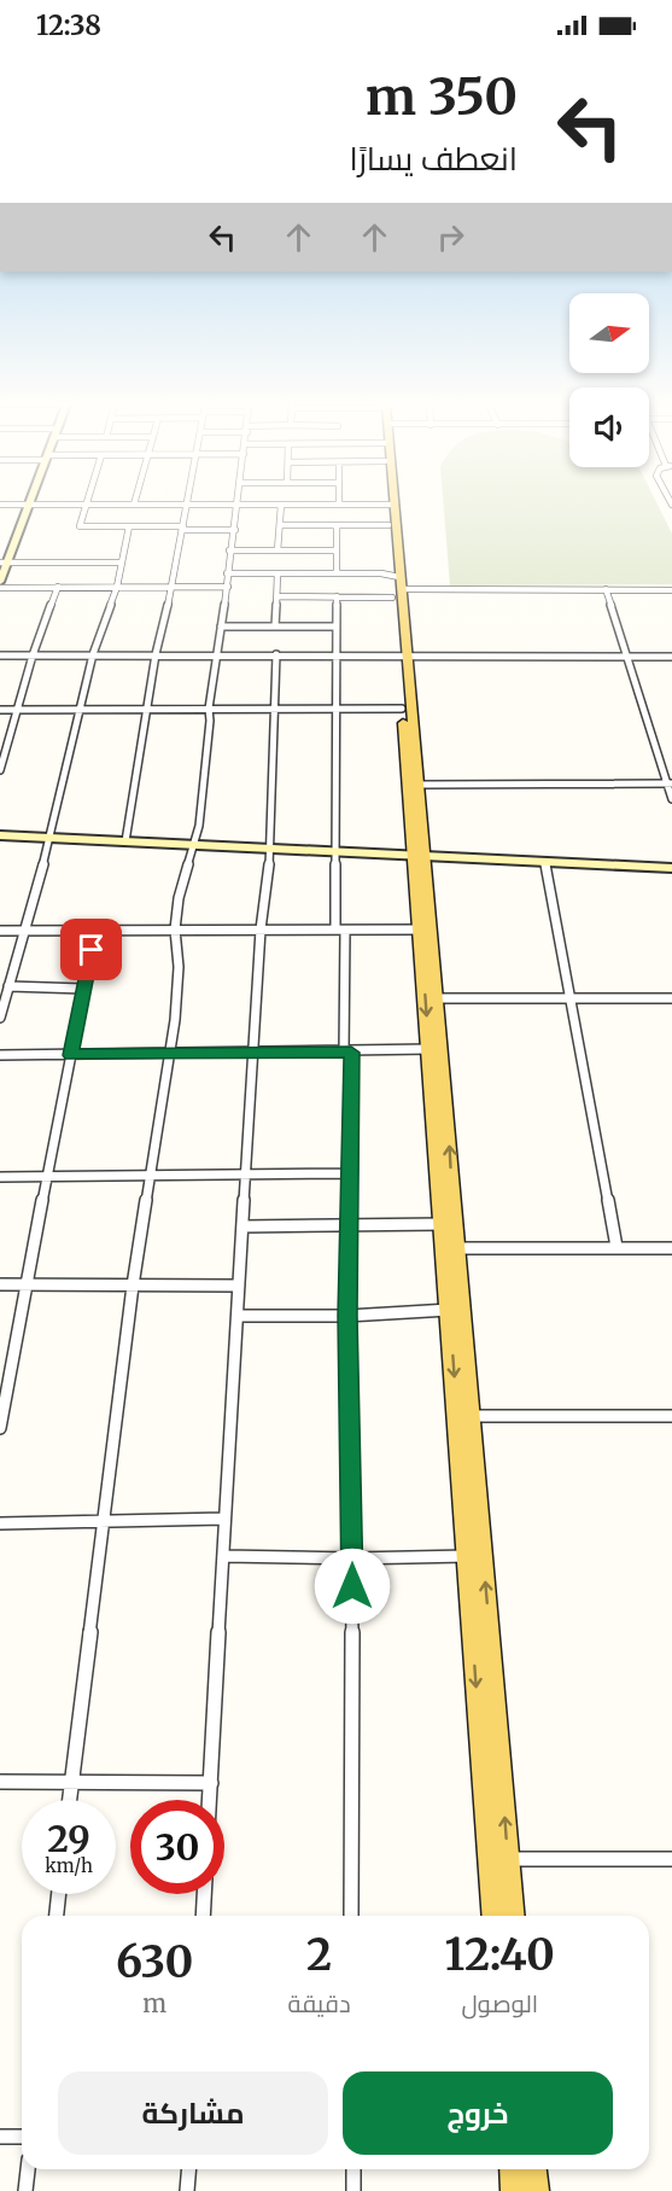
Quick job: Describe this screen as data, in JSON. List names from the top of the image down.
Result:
{
  "north": "right",
  "page": {
    "status": "12:38",
    "turn": ["350 m", "انعطف يسارًا"],
    "speed": "29 km/h",
    "limit": "30",
    "eta": [
      "12:40",
      "الوصول",
      "2",
      "دقيقة",
      "630",
      "m"
    ],
    "buttons": ["خروج", "مشاركة"]
  }
}
